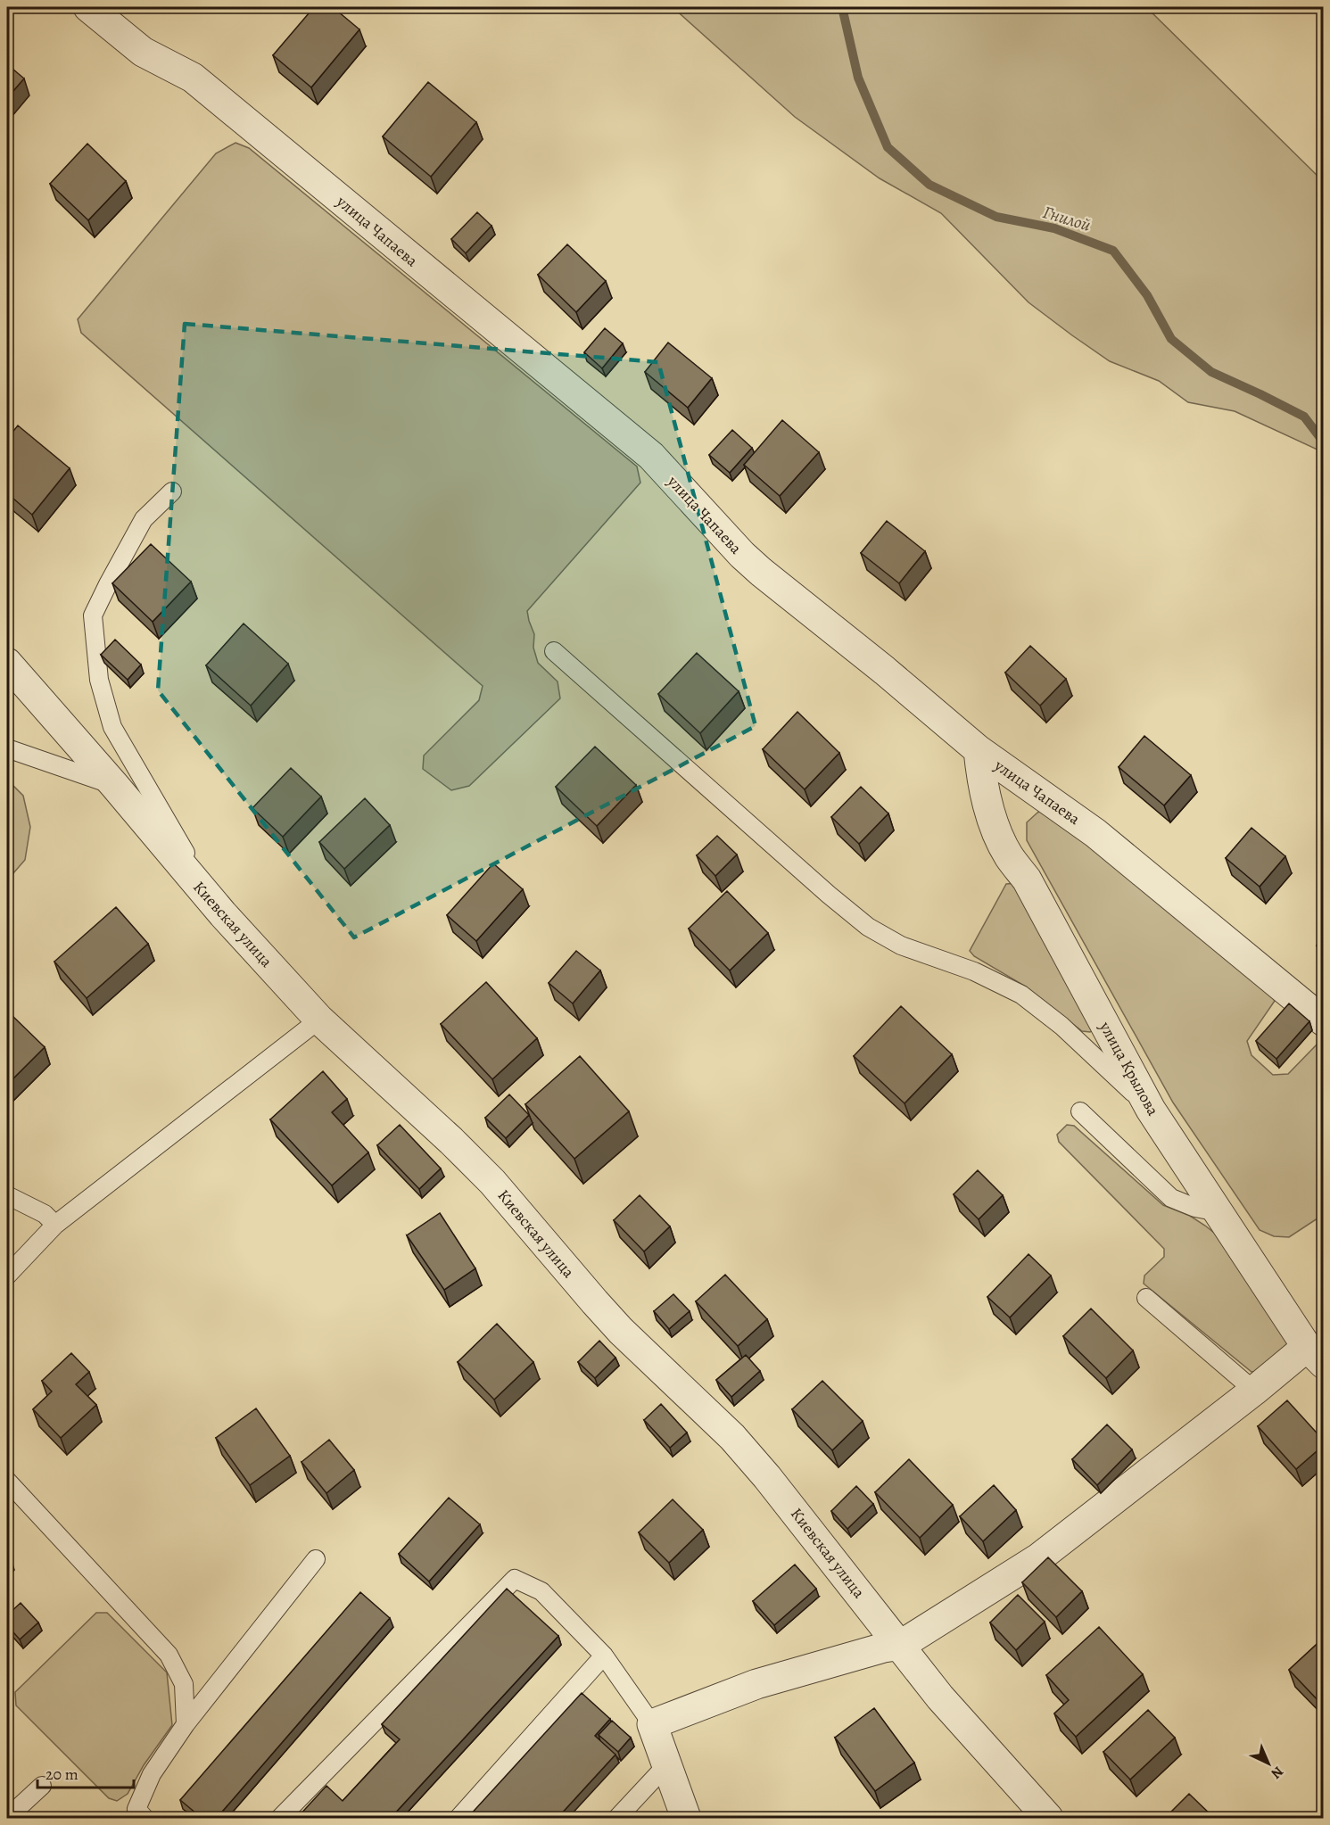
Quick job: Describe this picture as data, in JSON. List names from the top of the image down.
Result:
{
  "streets": {
    "street": ["улица Чапаева", "Киевская улица", "улица Крылова"]
  },
  "crossings": [
    ["улица Чапаева", "улица Крылова"]
  ],
  "water": ["Гнилой"],
  "scale_bar": "20 m",
  "north": "bottom right"
}
